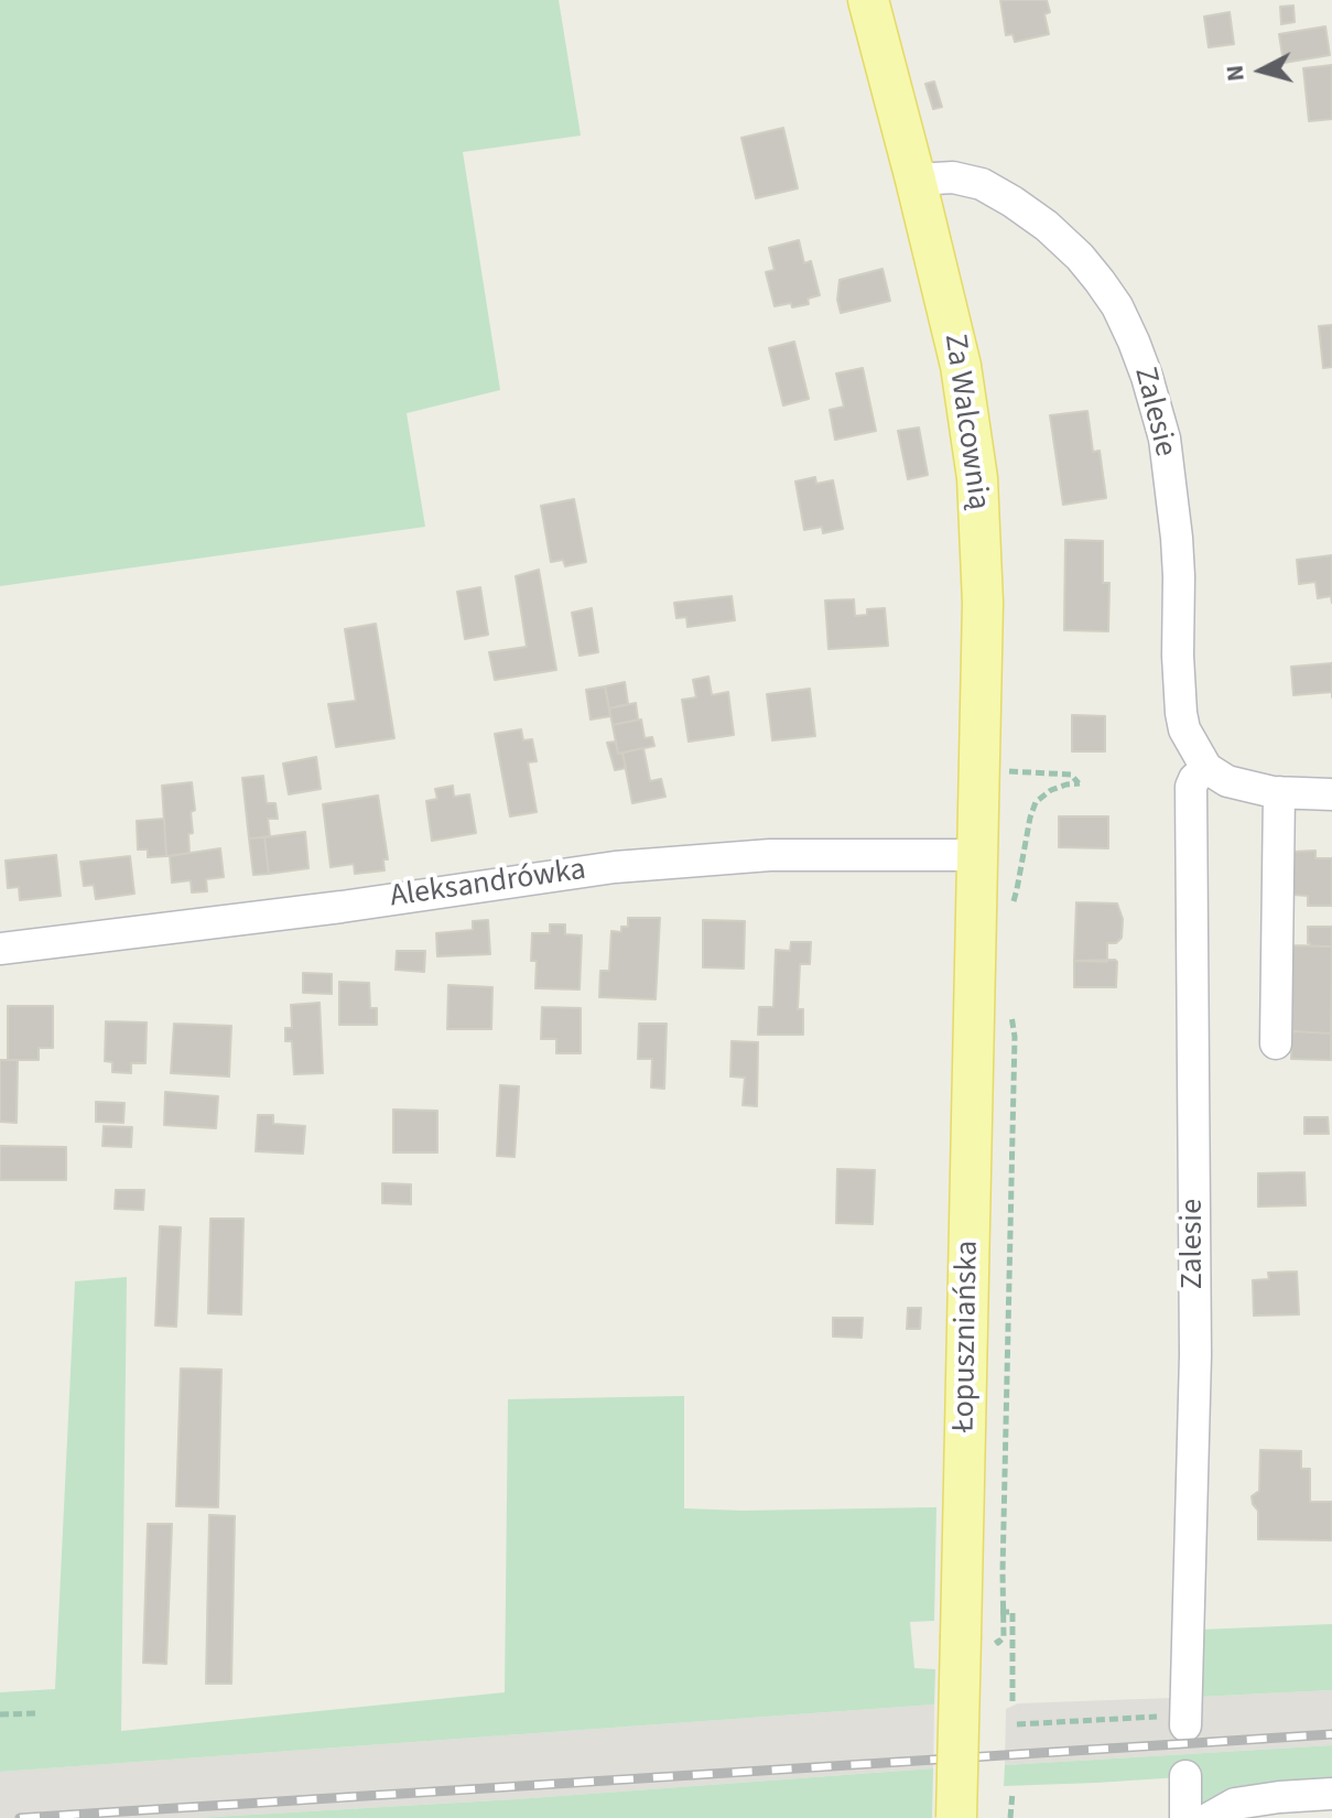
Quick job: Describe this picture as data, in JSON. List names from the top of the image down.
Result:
{
  "streets": {
    "main road": ["Za Walcownią", "Łopuszniańska"],
    "street": ["Zalesie", "Aleksandrówka"]
  },
  "crossings": [
    ["Zalesie", "Za Walcownią"],
    ["Za Walcownią", "Aleksandrówka"],
    ["Za Walcownią", "Łopuszniańska"],
    ["Aleksandrówka", "Łopuszniańska"]
  ],
  "north": "left"
}
